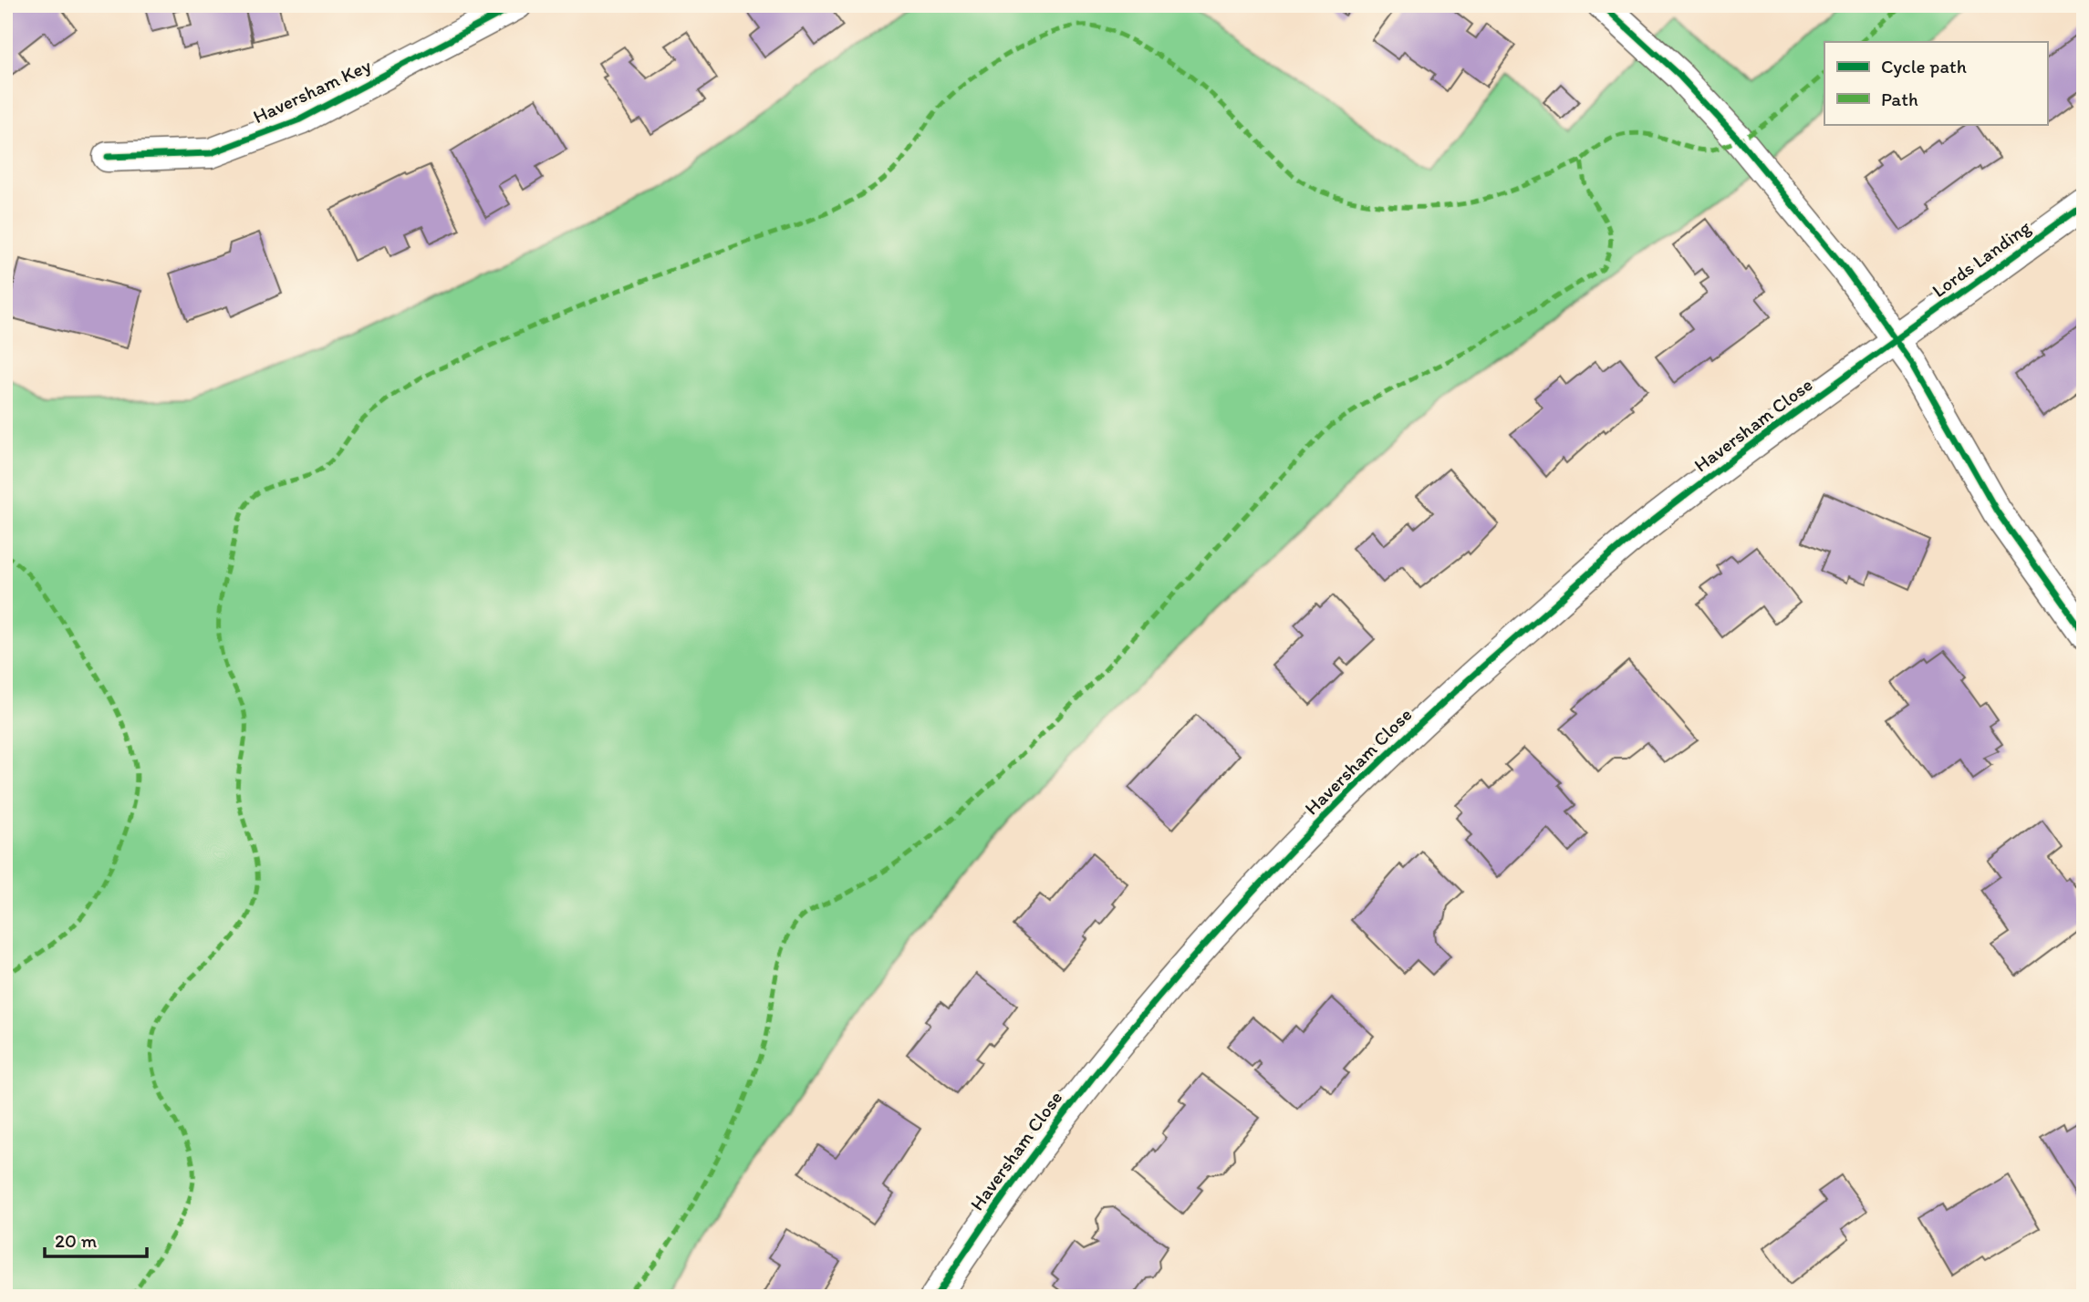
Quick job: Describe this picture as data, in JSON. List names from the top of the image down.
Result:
{
  "streets": {
    "street": ["Haversham Key", "Lords Landing", "Haversham Close"]
  },
  "crossings": [
    ["Lords Landing", "Haversham Close"]
  ],
  "legend": ["Cycle path", "Path"],
  "scale_bar": "20 m"
}
